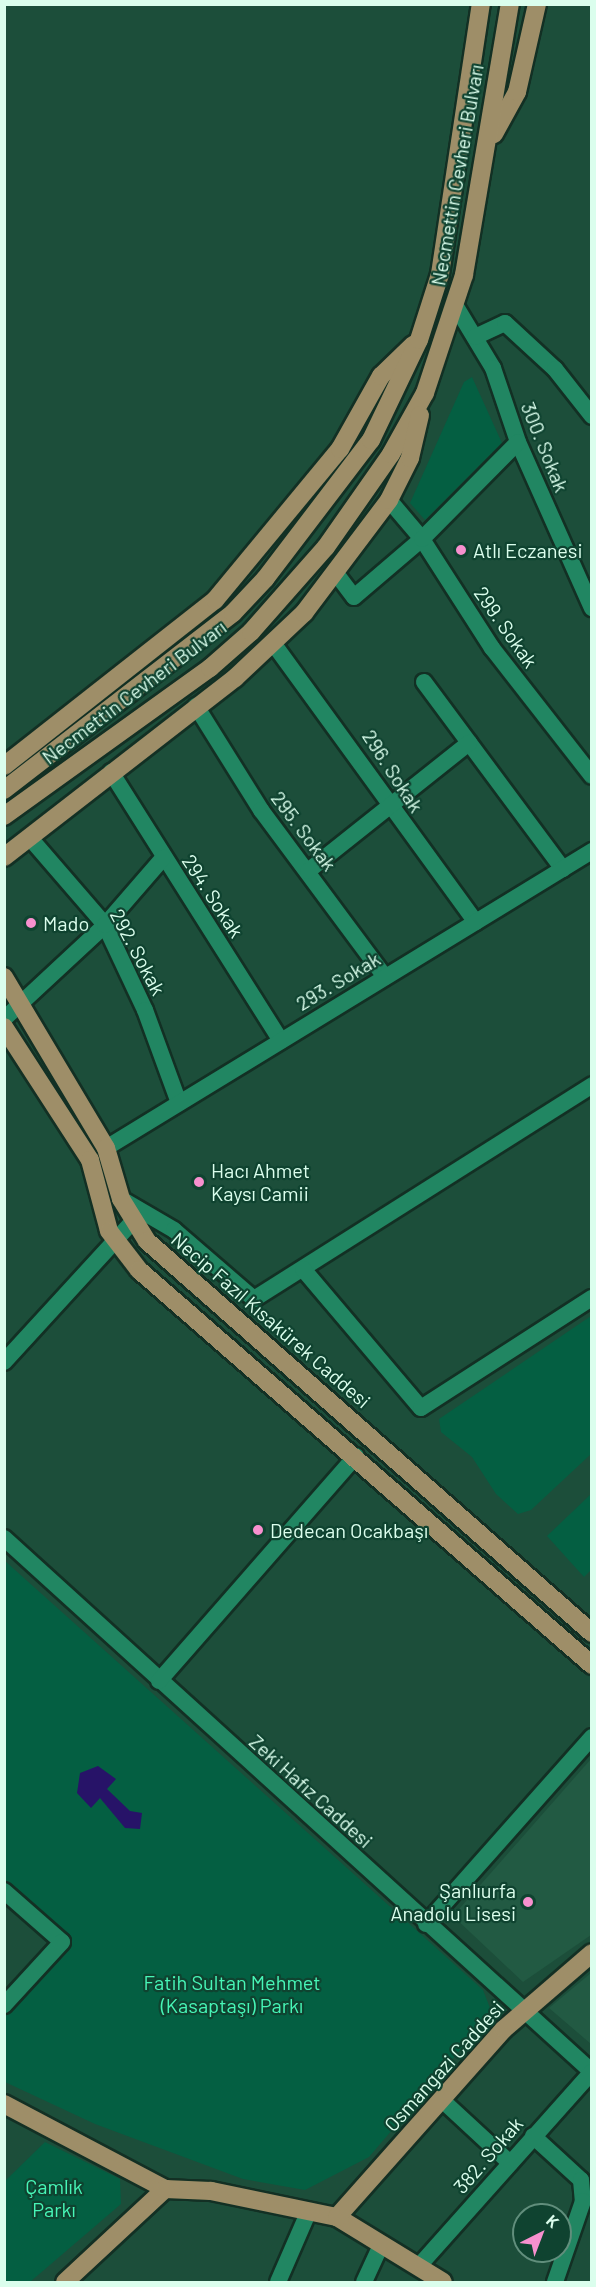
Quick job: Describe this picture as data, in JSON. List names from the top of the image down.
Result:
{
  "streets": {
    "main road": ["Necmettin Cevheri Bulvarı", "Necip Fazıl Kısakürek Caddesi", "Osmangazi Caddesi"],
    "street": [
      "300. Sokak",
      "299. Sokak",
      "296. Sokak",
      "295. Sokak",
      "294. Sokak",
      "292. Sokak",
      "293. Sokak",
      "Zeki Hafız Caddesi",
      "382. Sokak"
    ]
  },
  "crossings": [
    ["Necmettin Cevheri Bulvarı", "300. Sokak"],
    ["296. Sokak", "293. Sokak"],
    ["295. Sokak", "293. Sokak"],
    ["294. Sokak", "293. Sokak"],
    ["292. Sokak", "293. Sokak"],
    ["293. Sokak", "Necip Fazıl Kısakürek Caddesi"],
    ["Zeki Hafız Caddesi", "Osmangazi Caddesi"],
    ["Zeki Hafız Caddesi", "382. Sokak"]
  ],
  "parks": ["Fatih Sultan Mehmet (Kasaptaşı) Parkı", "Çamlık Parkı"],
  "places": [
    "Atlı Eczanesi",
    "Mado",
    "Hacı Ahmet Kaysı Camii",
    "Dedecan Ocakbaşı",
    "Şanlıurfa Anadolu Lisesi"
  ],
  "north": "top right"
}
